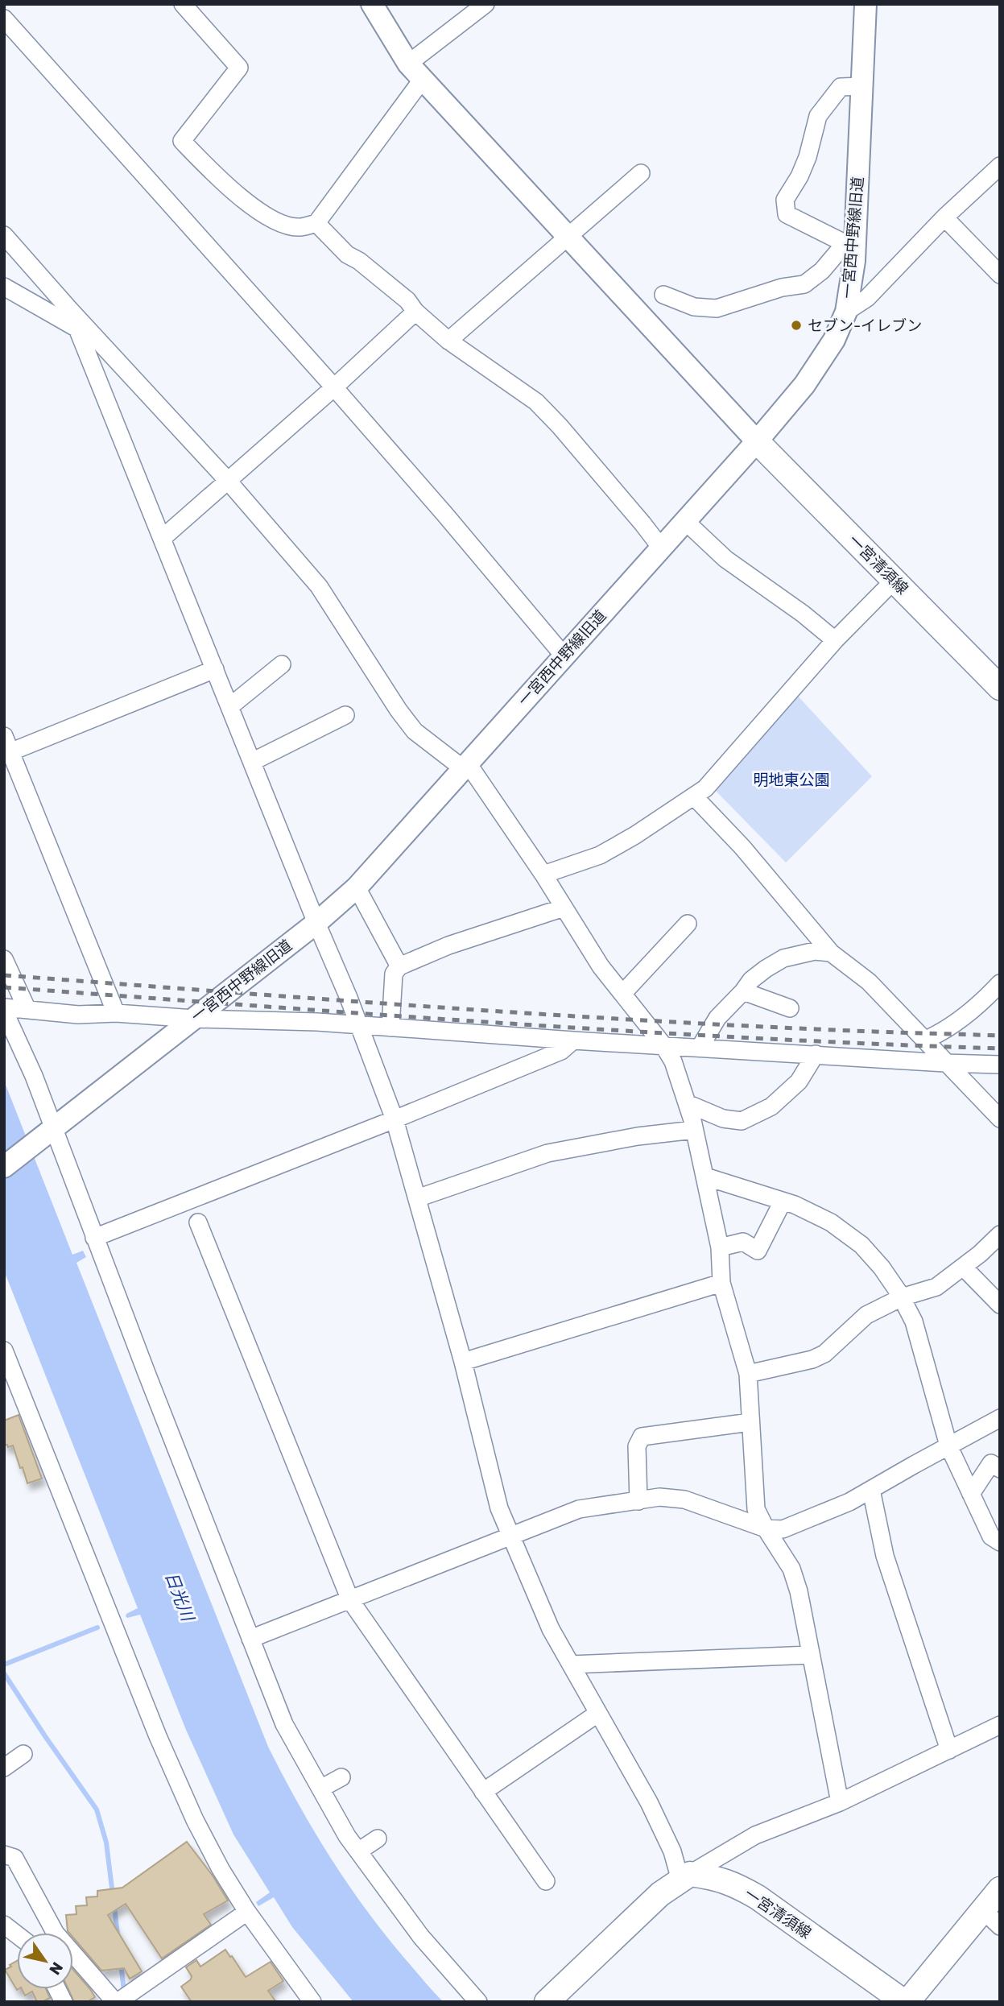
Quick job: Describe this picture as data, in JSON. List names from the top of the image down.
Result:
{
  "streets": {
    "main road": ["一宮清須線"],
    "street": ["一宮西中野線旧道"]
  },
  "crossings": [
    ["一宮西中野線旧道", "一宮清須線"]
  ],
  "water": ["日光川"],
  "parks": ["明地東公園"],
  "places": ["セブン-イレブン"],
  "north": "bottom right"
}
